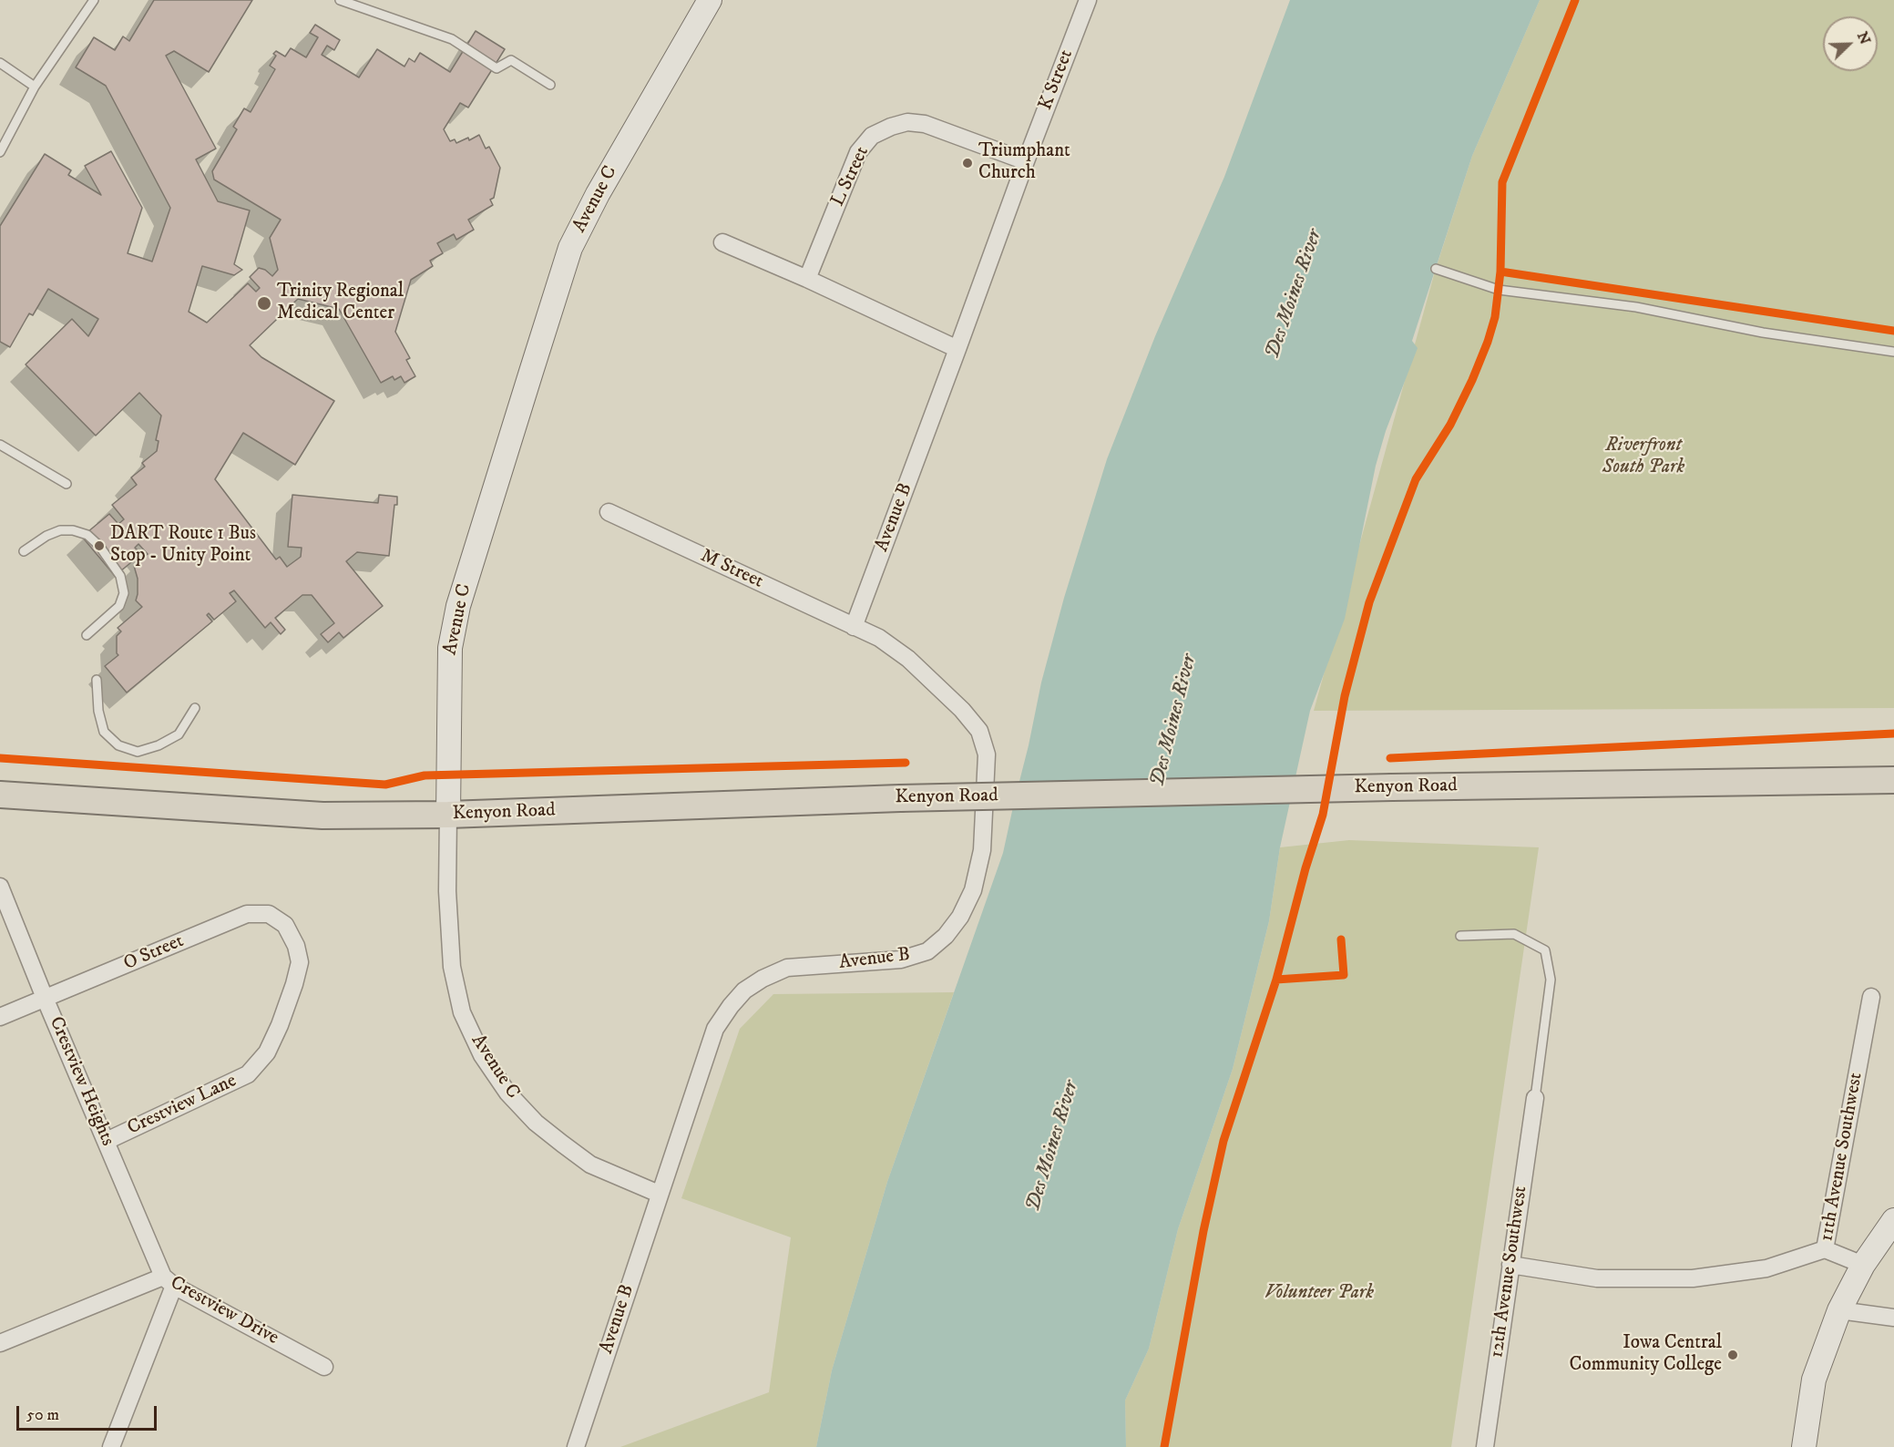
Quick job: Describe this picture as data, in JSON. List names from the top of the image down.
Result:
{
  "streets": {
    "main road": ["Kenyon Road"],
    "street": [
      "K Street",
      "L Street",
      "Avenue C",
      "Avenue B",
      "M Street",
      "O Street",
      "Crestview Heights",
      "Crestview Lane",
      "11th Avenue Southwest",
      "12th Avenue Southwest",
      "Crestview Drive"
    ]
  },
  "crossings": [
    ["K Street", "L Street"],
    ["K Street", "Avenue B"],
    ["L Street", "Avenue B"],
    ["Avenue C", "Avenue B"],
    ["Avenue C", "Kenyon Road"],
    ["Avenue B", "M Street"],
    ["O Street", "Crestview Heights"],
    ["O Street", "Crestview Lane"],
    ["Crestview Heights", "Crestview Lane"],
    ["Crestview Heights", "Crestview Drive"]
  ],
  "water": ["Des Moines River"],
  "parks": ["Riverfront South Park", "Volunteer Park"],
  "places": [
    "Triumphant Church",
    "Trinity Regional Medical Center",
    "DART Route 1 Bus Stop - Unity Point",
    "Iowa Central Community College"
  ],
  "scale_bar": "50 m",
  "north": "top right"
}
